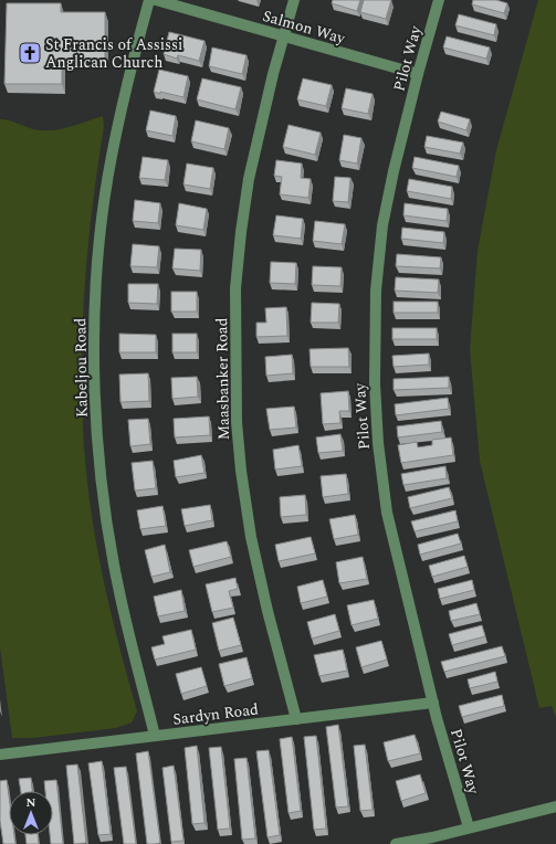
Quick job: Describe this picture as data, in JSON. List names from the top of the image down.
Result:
{
  "streets": {
    "street": [
      "Salmon Way",
      "Pilot Way",
      "Kabeljou Road",
      "Maasbanker Road",
      "Sardyn Road"
    ]
  },
  "crossings": [
    ["Salmon Way", "Pilot Way"],
    ["Salmon Way", "Maasbanker Road"],
    ["Pilot Way", "Sardyn Road"],
    ["Kabeljou Road", "Sardyn Road"],
    ["Maasbanker Road", "Sardyn Road"]
  ],
  "places": {
    "church": ["St Francis of Assissi Anglican Church"]
  },
  "north": "top"
}
